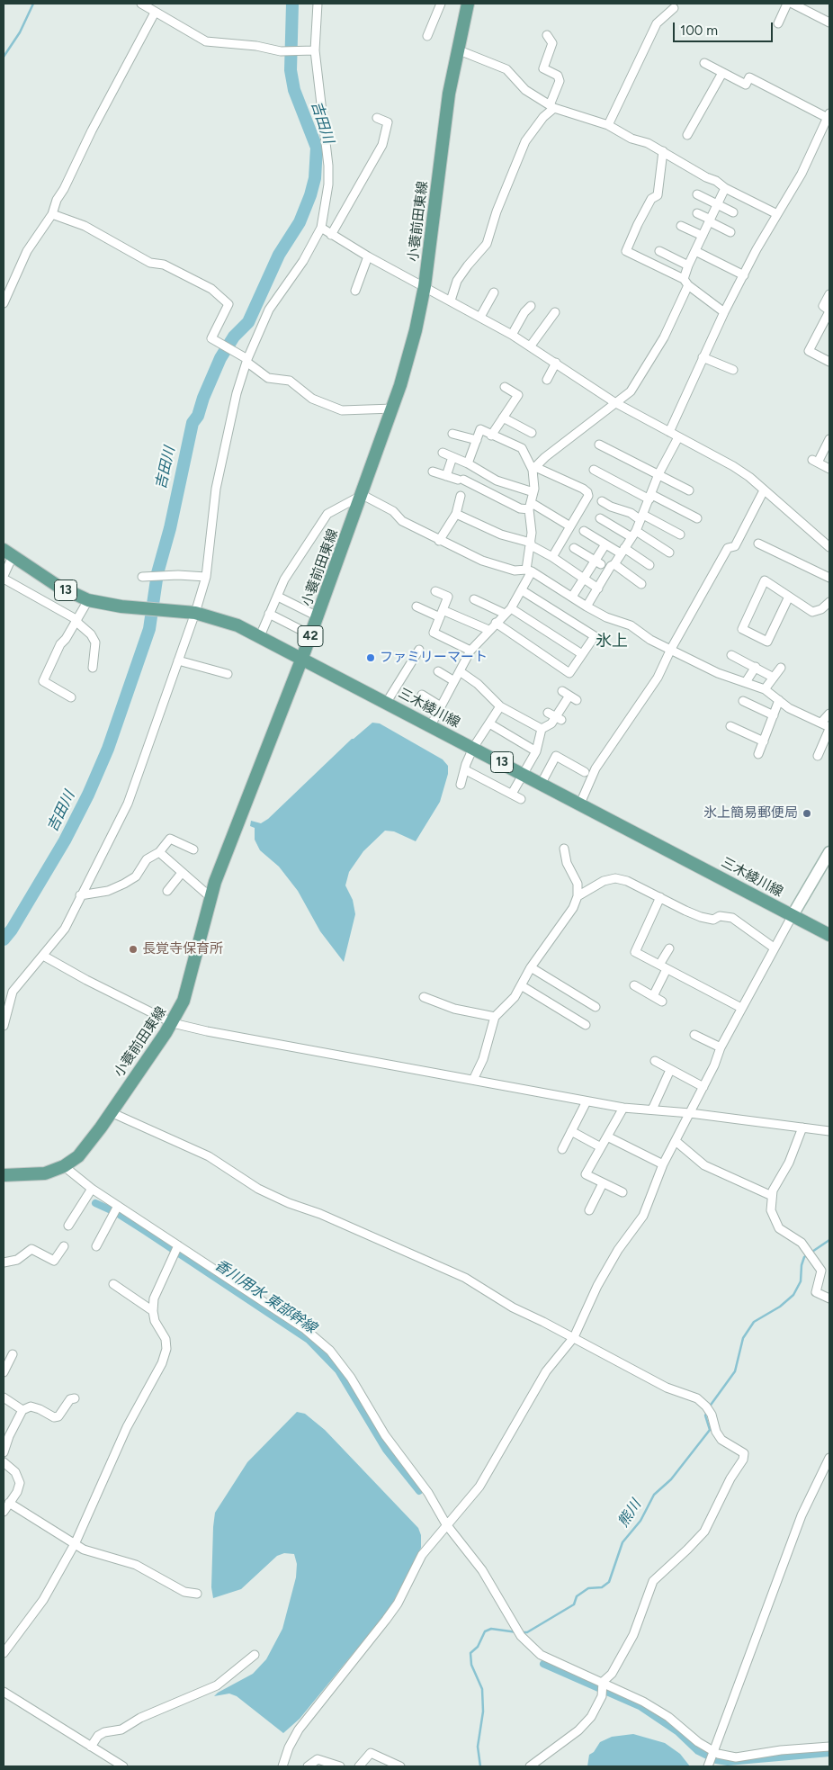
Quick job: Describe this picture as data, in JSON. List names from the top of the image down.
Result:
{
  "streets": {
    "main road": [
      "小蓑前田東線",
      "13",
      "42",
      "三木綾川線"
    ]
  },
  "crossings": [
    ["小蓑前田東線", "三木綾川線"]
  ],
  "districts": ["氷上"],
  "water": ["吉田川", "香川用水 東部幹線", "熊川"],
  "places": ["ファミリーマート", "氷上簡易郵便局", "長覚寺保育所"],
  "scale_bar": "100 m"
}
